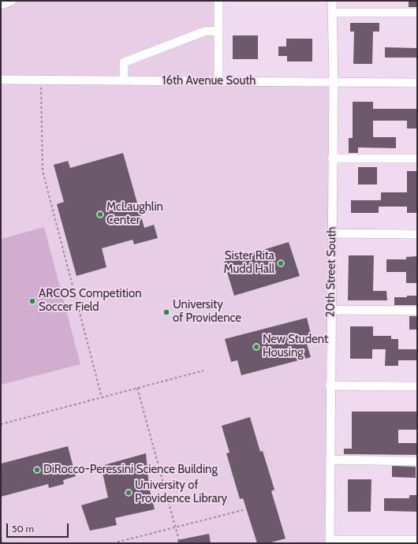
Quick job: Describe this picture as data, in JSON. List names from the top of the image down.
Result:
{
  "streets": {
    "street": ["16th Avenue South", "20th Street South"]
  },
  "crossings": [
    ["16th Avenue South", "20th Street South"]
  ],
  "places": [
    "McLaughlin Center",
    "Sister Rita Mudd Hall",
    "ARCOS Competition Soccer Field",
    "University of Providence",
    "New Student Housing",
    "DiRocco-Peressini Science Building",
    "University of Providence Library"
  ],
  "scale_bar": "50 m"
}
